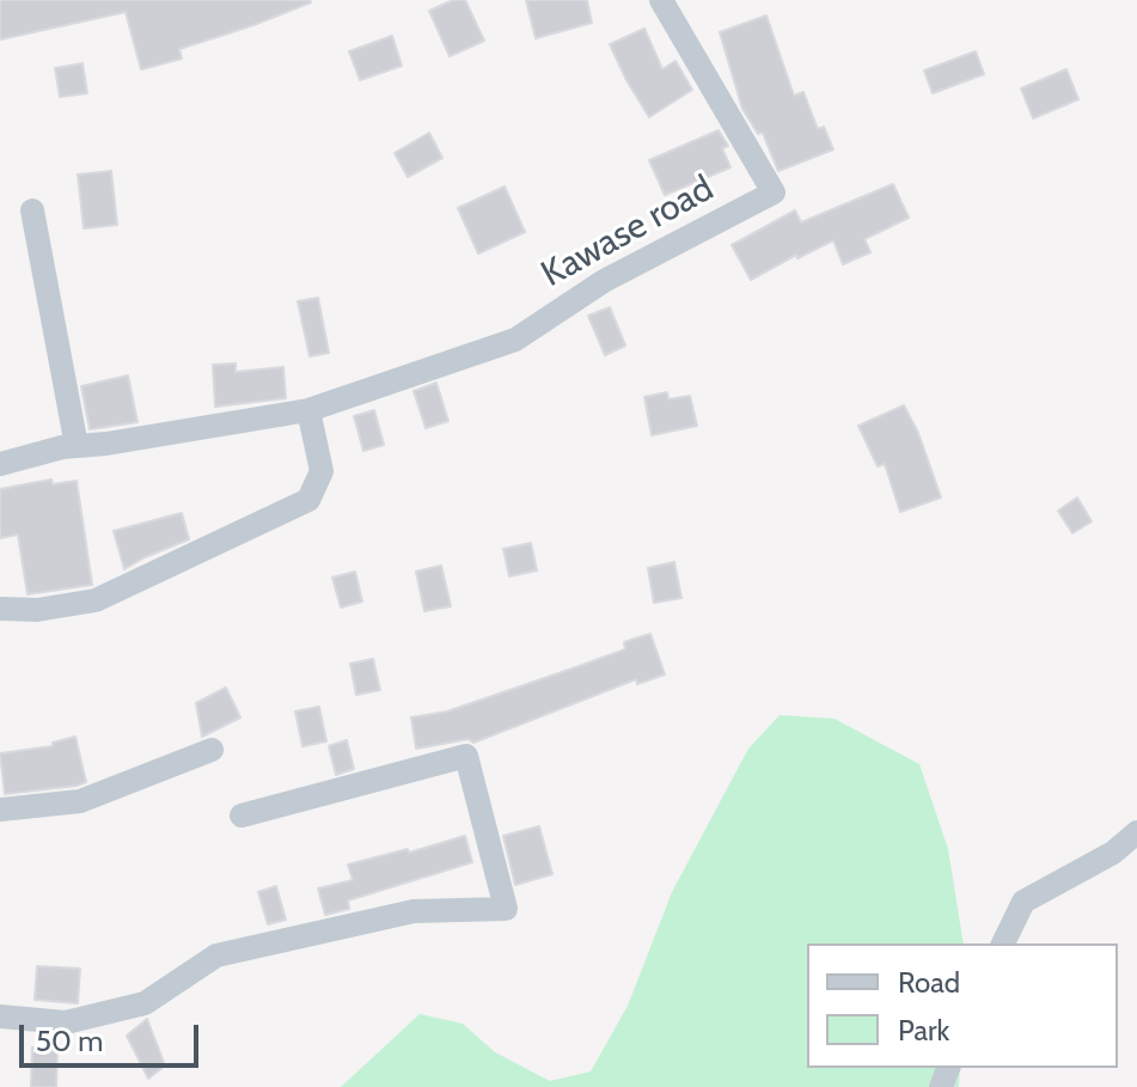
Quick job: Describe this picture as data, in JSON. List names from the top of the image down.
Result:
{
  "streets": {
    "street": ["Kawase road"]
  },
  "legend": ["Road", "Park"],
  "scale_bar": "50 m"
}
